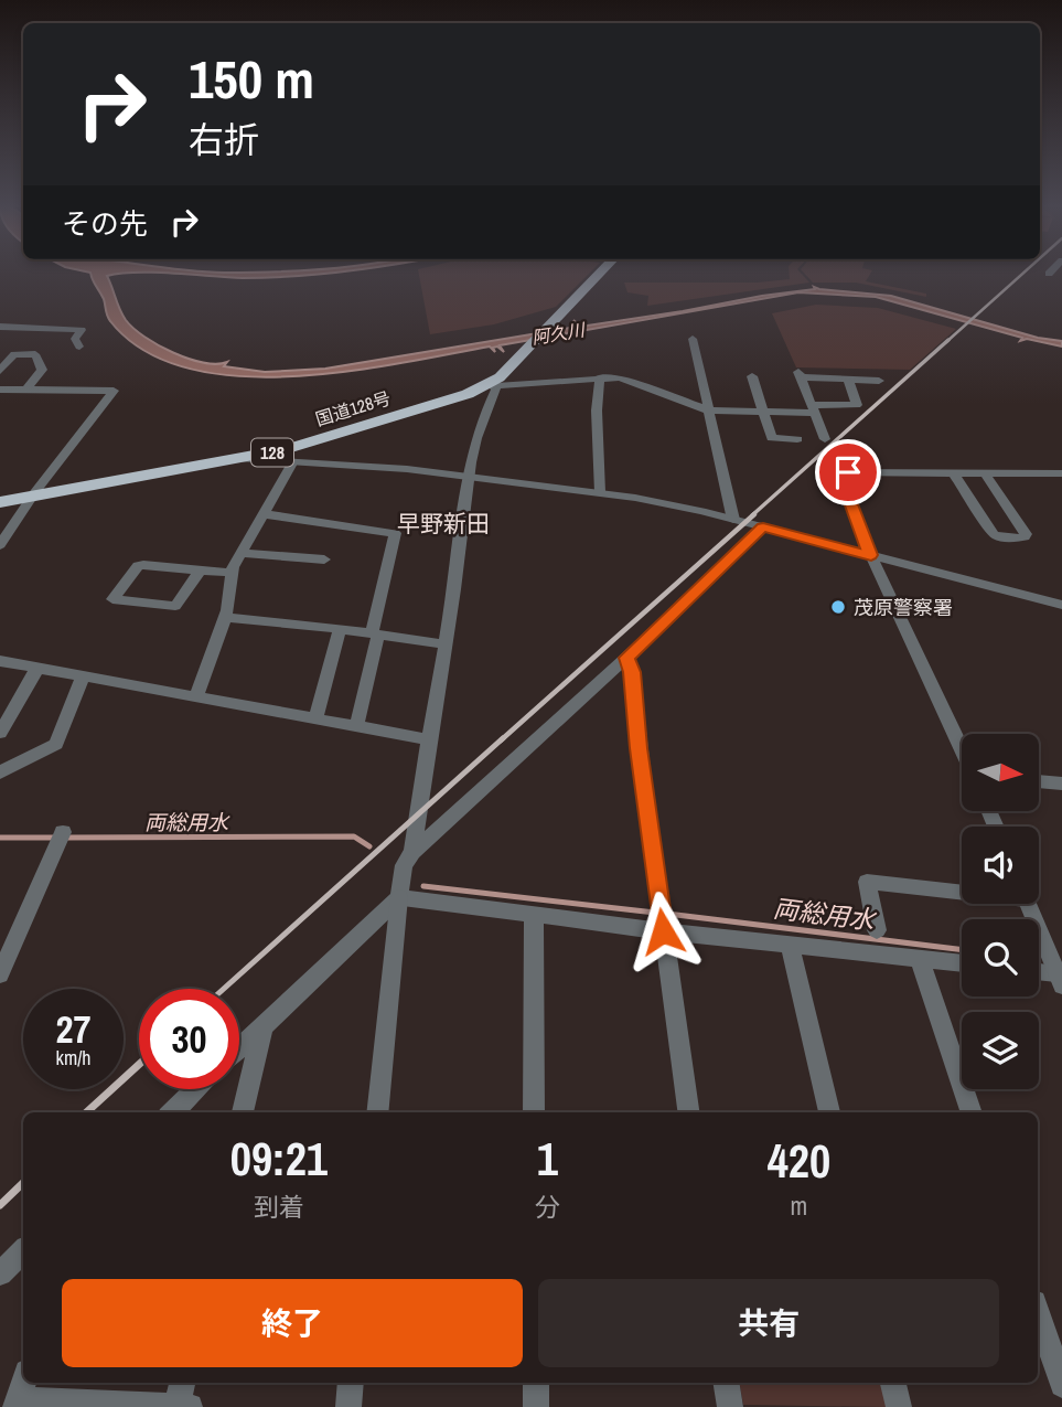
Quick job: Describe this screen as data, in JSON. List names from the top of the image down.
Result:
{
  "streets": {
    "highway": ["国道128号", "128"]
  },
  "districts": ["早野新田"],
  "water": ["阿久川", "両総用水"],
  "places": ["茂原警察署"],
  "north": "right",
  "page": {
    "turn": ["150 m", "右折"],
    "then": "その先",
    "speed": "27 km/h",
    "limit": "30",
    "eta": [
      "09:21",
      "到着",
      "1",
      "分",
      "420",
      "m"
    ],
    "buttons": ["終了", "共有"]
  }
}
